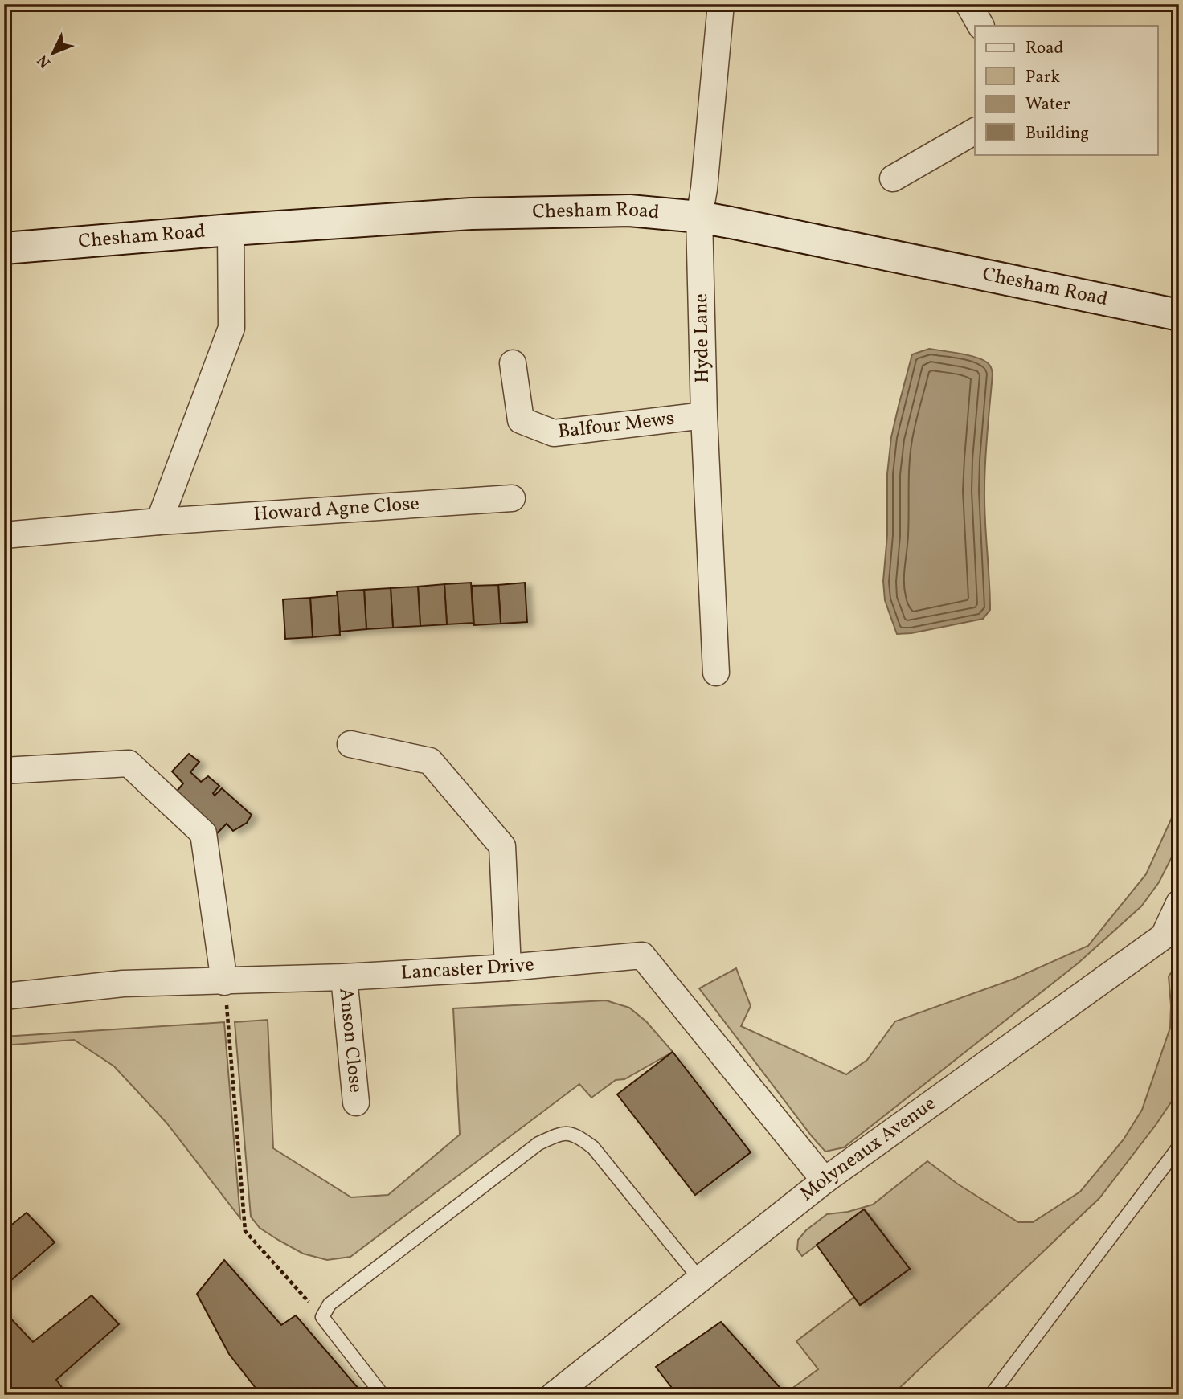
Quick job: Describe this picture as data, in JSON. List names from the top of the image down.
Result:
{
  "streets": {
    "main road": ["Chesham Road"],
    "street": [
      "Hyde Lane",
      "Balfour Mews",
      "Howard Agne Close",
      "Lancaster Drive",
      "Anson Close",
      "Molyneaux Avenue"
    ]
  },
  "crossings": [
    ["Chesham Road", "Hyde Lane"],
    ["Hyde Lane", "Balfour Mews"],
    ["Lancaster Drive", "Anson Close"],
    ["Lancaster Drive", "Molyneaux Avenue"]
  ],
  "legend": [
    "Road",
    "Park",
    "Water",
    "Building"
  ],
  "north": "bottom left"
}
